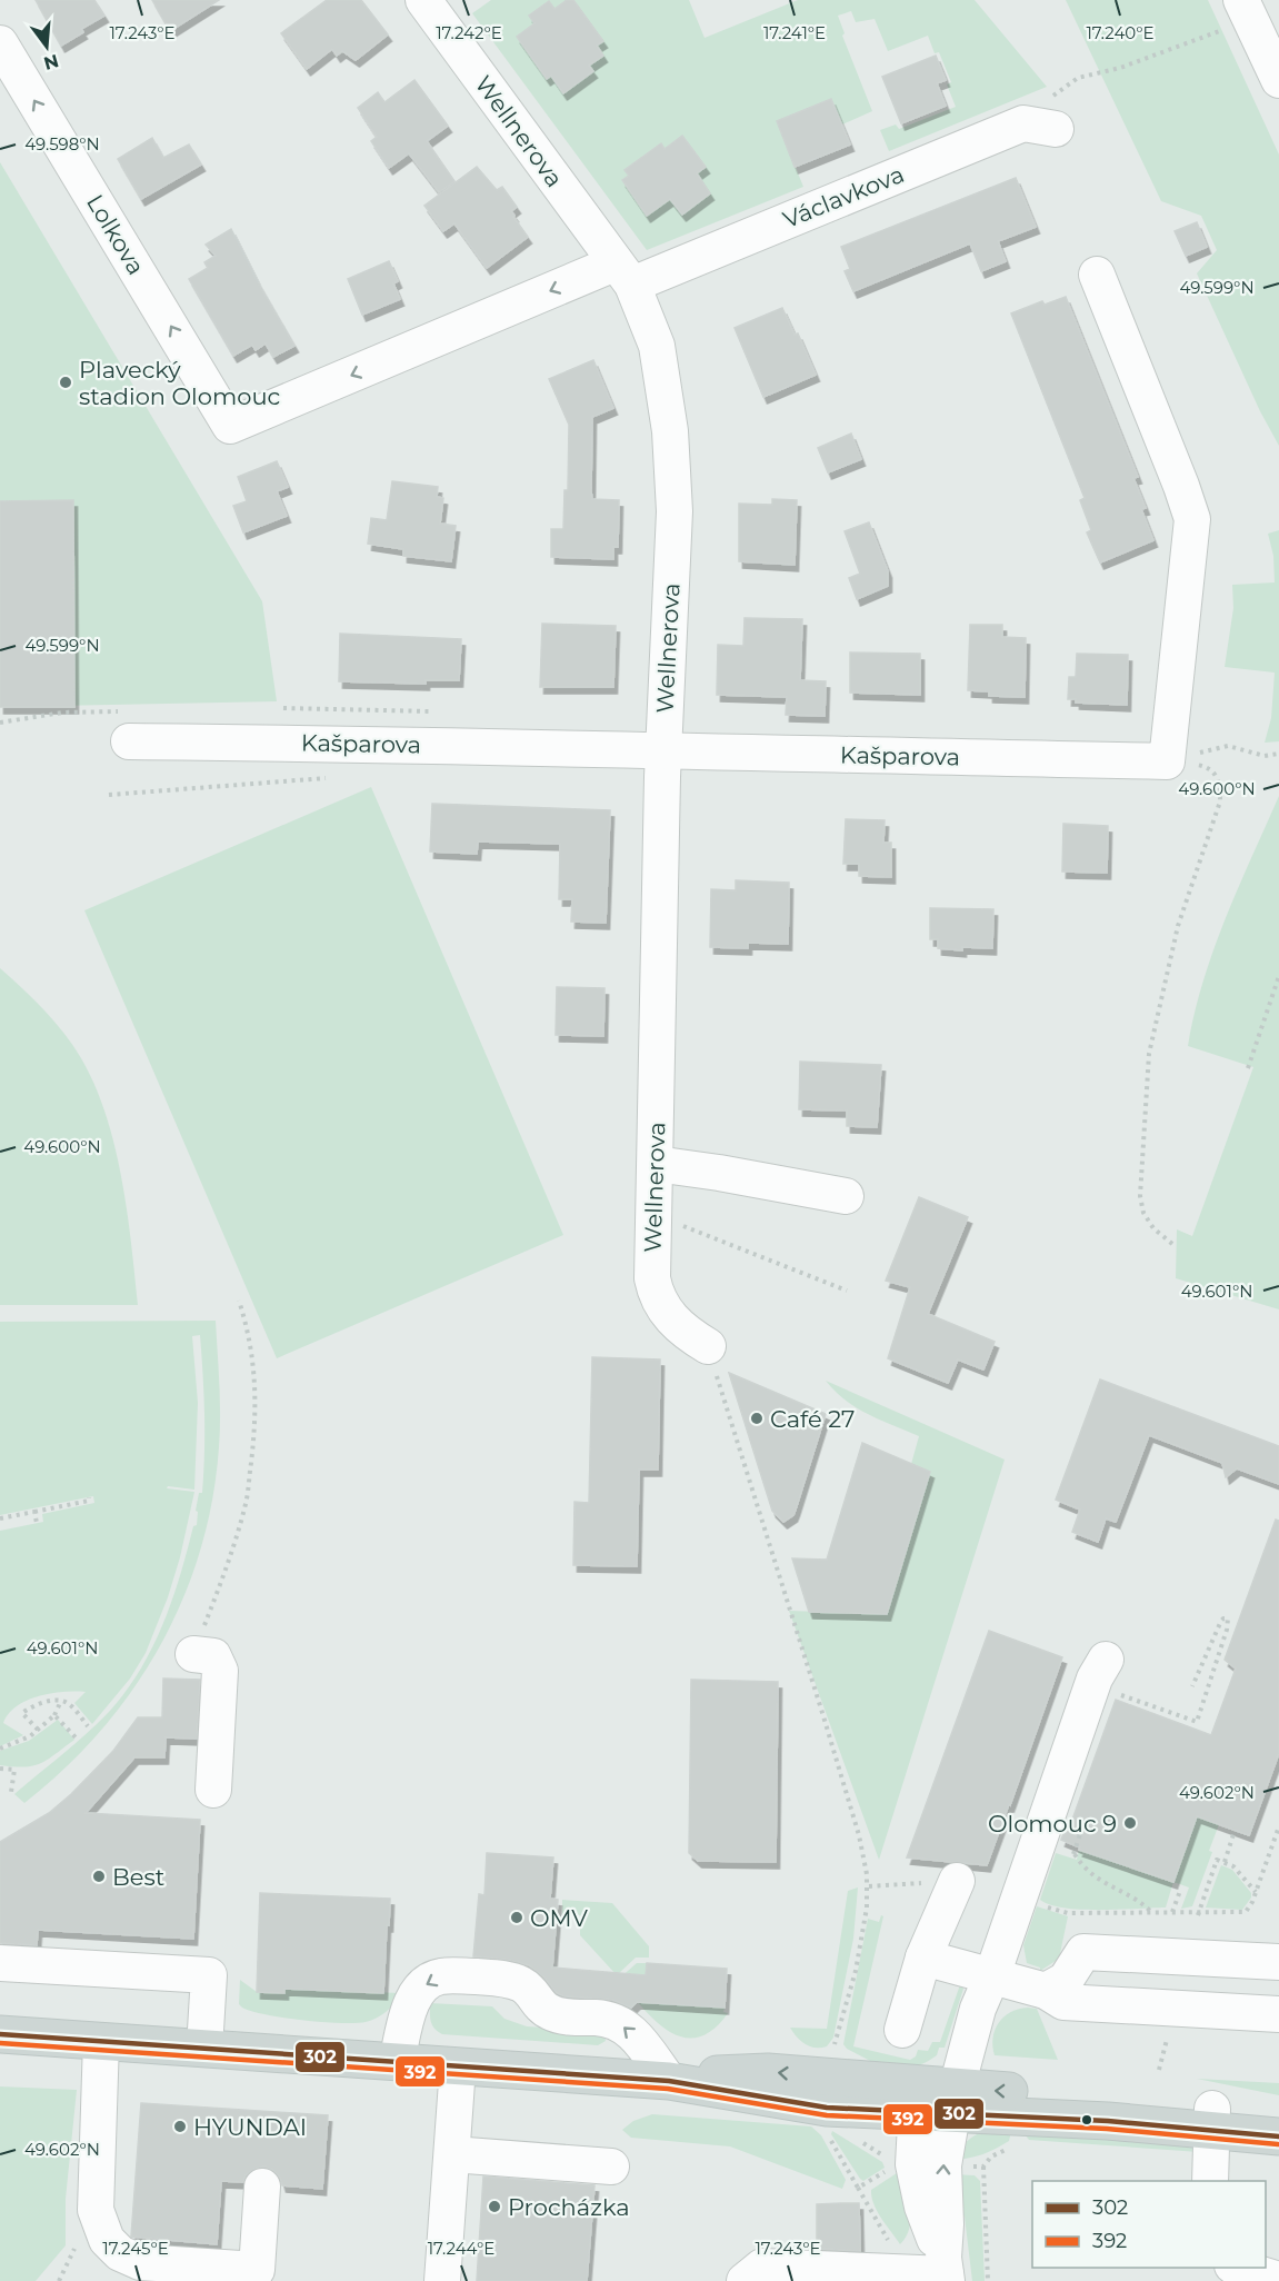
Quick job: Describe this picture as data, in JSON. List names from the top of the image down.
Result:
{
  "streets": {
    "street": [
      "Wellnerova",
      "Václavkova",
      "Lolkova",
      "Kašparova"
    ]
  },
  "crossings": [
    ["Wellnerova", "Václavkova"],
    ["Wellnerova", "Kašparova"],
    ["Václavkova", "Lolkova"]
  ],
  "one_way": ["Václavkova", "Lolkova"],
  "places": [
    "Plavecký stadion Olomouc",
    "Café 27",
    "Olomouc 9",
    "Best",
    "OMV",
    "HYUNDAI",
    "Procházka"
  ],
  "lines": ["transit line 302", "transit line 392"],
  "legend": ["302", "392"],
  "north": "bottom",
  "coordinates": [
    "17.243°E",
    "17.242°E",
    "17.241°E",
    "17.240°E",
    "49.598°N",
    "49.599°N",
    "49.600°N",
    "49.601°N",
    "49.602°N",
    "17.245°E",
    "17.244°E"
  ]
}
